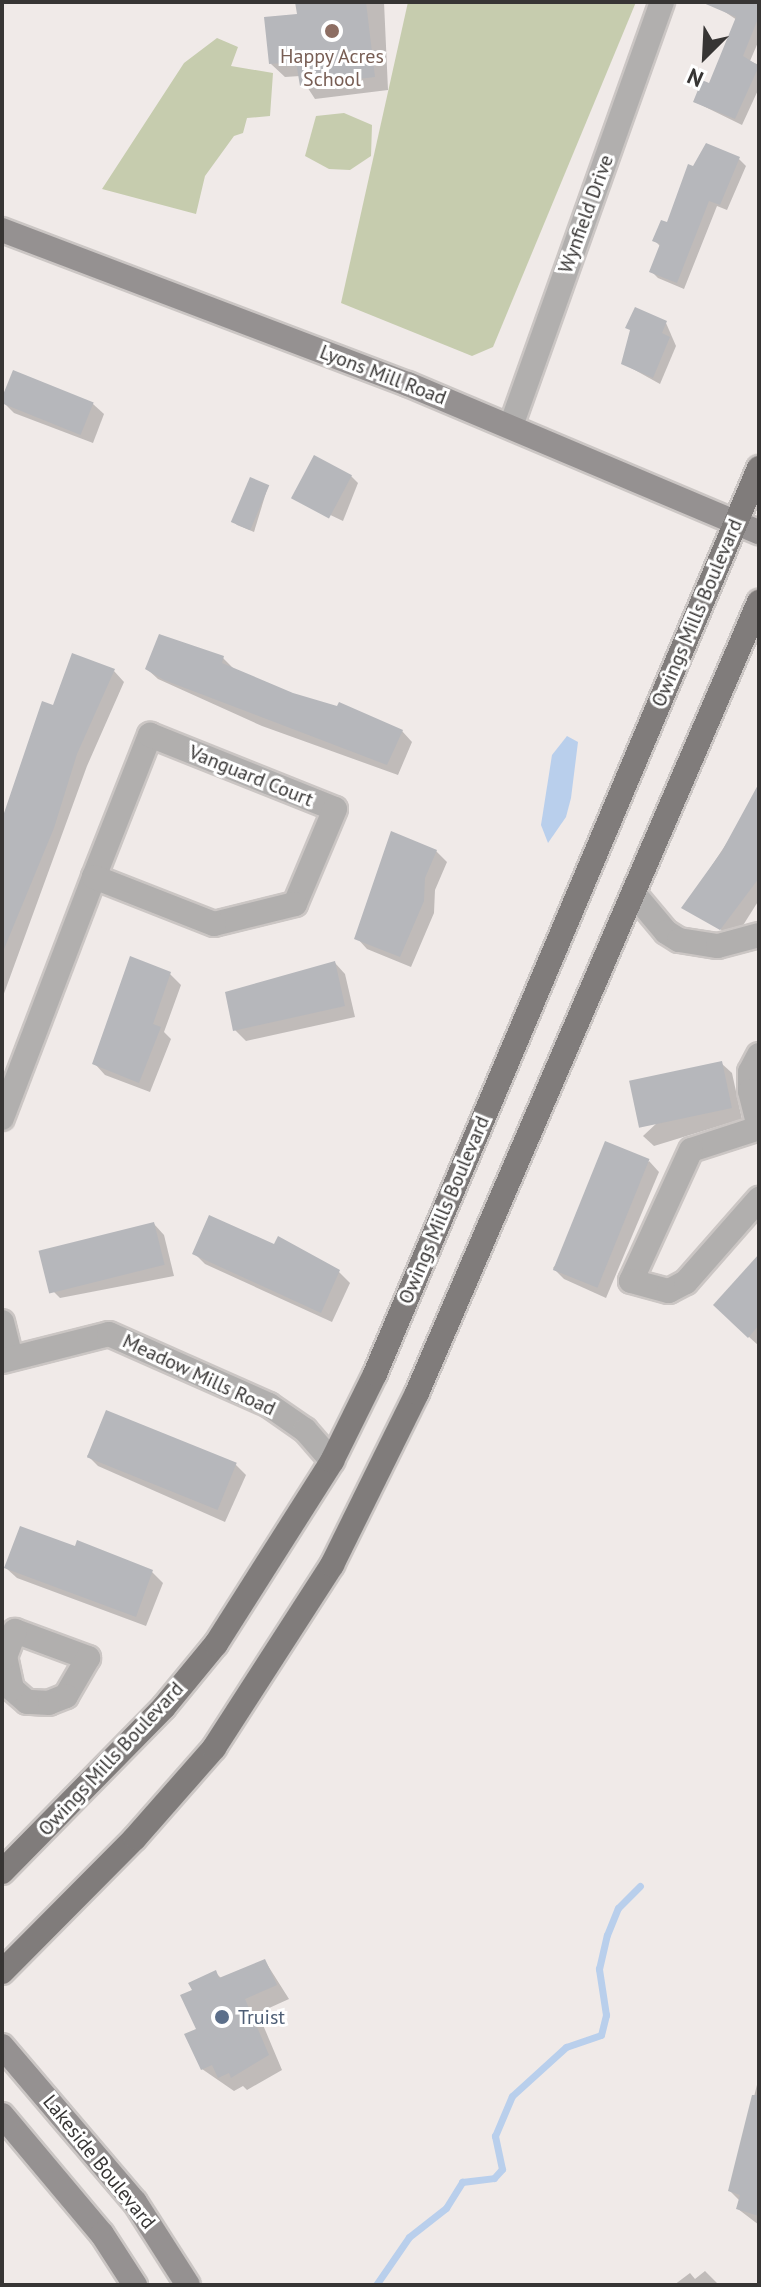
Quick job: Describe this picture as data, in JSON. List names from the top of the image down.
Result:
{
  "streets": {
    "main road": ["Lyons Mill Road", "Owings Mills Boulevard", "Lakeside Boulevard"],
    "street": ["Wynfield Drive", "Vanguard Court", "Meadow Mills Road"]
  },
  "crossings": [
    ["Wynfield Drive", "Lyons Mill Road"],
    ["Lyons Mill Road", "Owings Mills Boulevard"],
    ["Owings Mills Boulevard", "Meadow Mills Road"]
  ],
  "places": ["Happy Acres School", "Truist"],
  "north": "bottom left"
}
